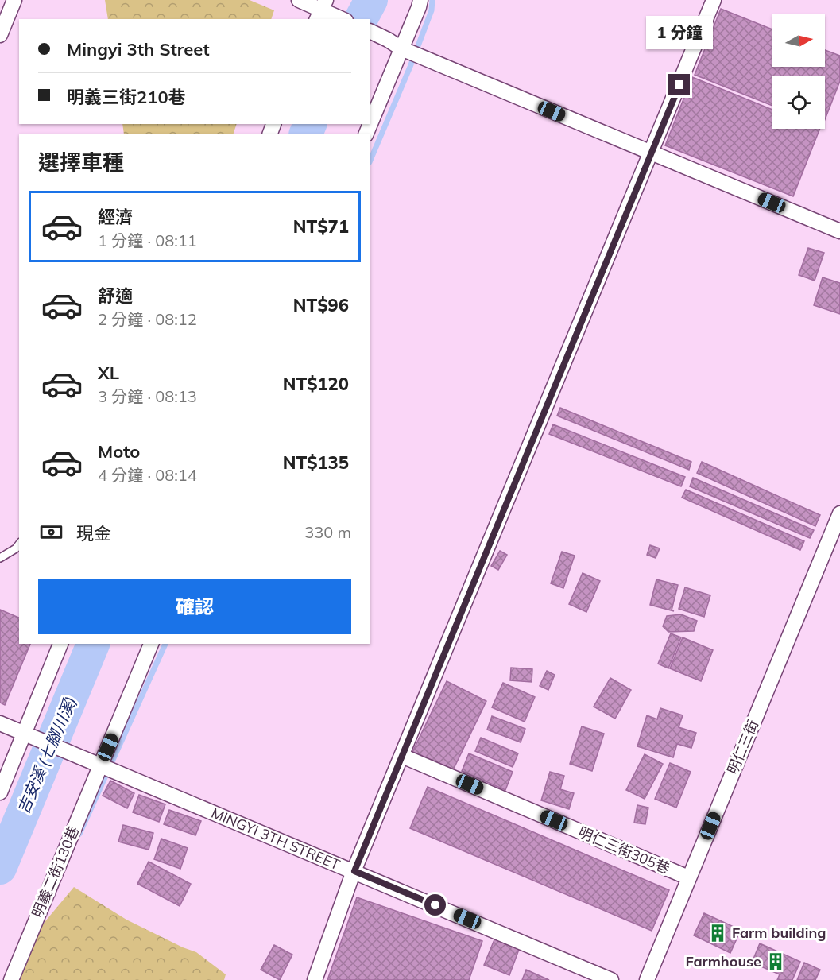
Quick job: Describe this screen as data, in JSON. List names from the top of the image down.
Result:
{
  "streets": {
    "street": [
      "明仁三街",
      "MINGYI 3TH STREET",
      "明仁三街305巷",
      "明義二街130巷"
    ]
  },
  "crossings": [
    ["明仁三街", "明仁三街305巷"],
    ["MINGYI 3TH STREET", "明義二街130巷"]
  ],
  "water": ["吉安溪 (七腳川溪)"],
  "places": {
    "building": ["Farm building", "Farmhouse"]
  },
  "north": "right",
  "page": {
    "bubble": "1 分鐘",
    "banner": ["Mingyi 3th Street", "明義三街210巷"],
    "heading": "選擇車種",
    "list": [
      {
        "name": "經濟",
        "note": "1 分鐘 · 08:11",
        "value": "NT$71"
      },
      {
        "name": "舒適",
        "note": "2 分鐘 · 08:12",
        "value": "NT$96"
      },
      {
        "name": "XL",
        "note": "3 分鐘 · 08:13",
        "value": "NT$120"
      },
      {
        "name": "Moto",
        "note": "4 分鐘 · 08:14",
        "value": "NT$135"
      }
    ],
    "pay": ["現金", "330 m"],
    "buttons": "確認"
  }
}
